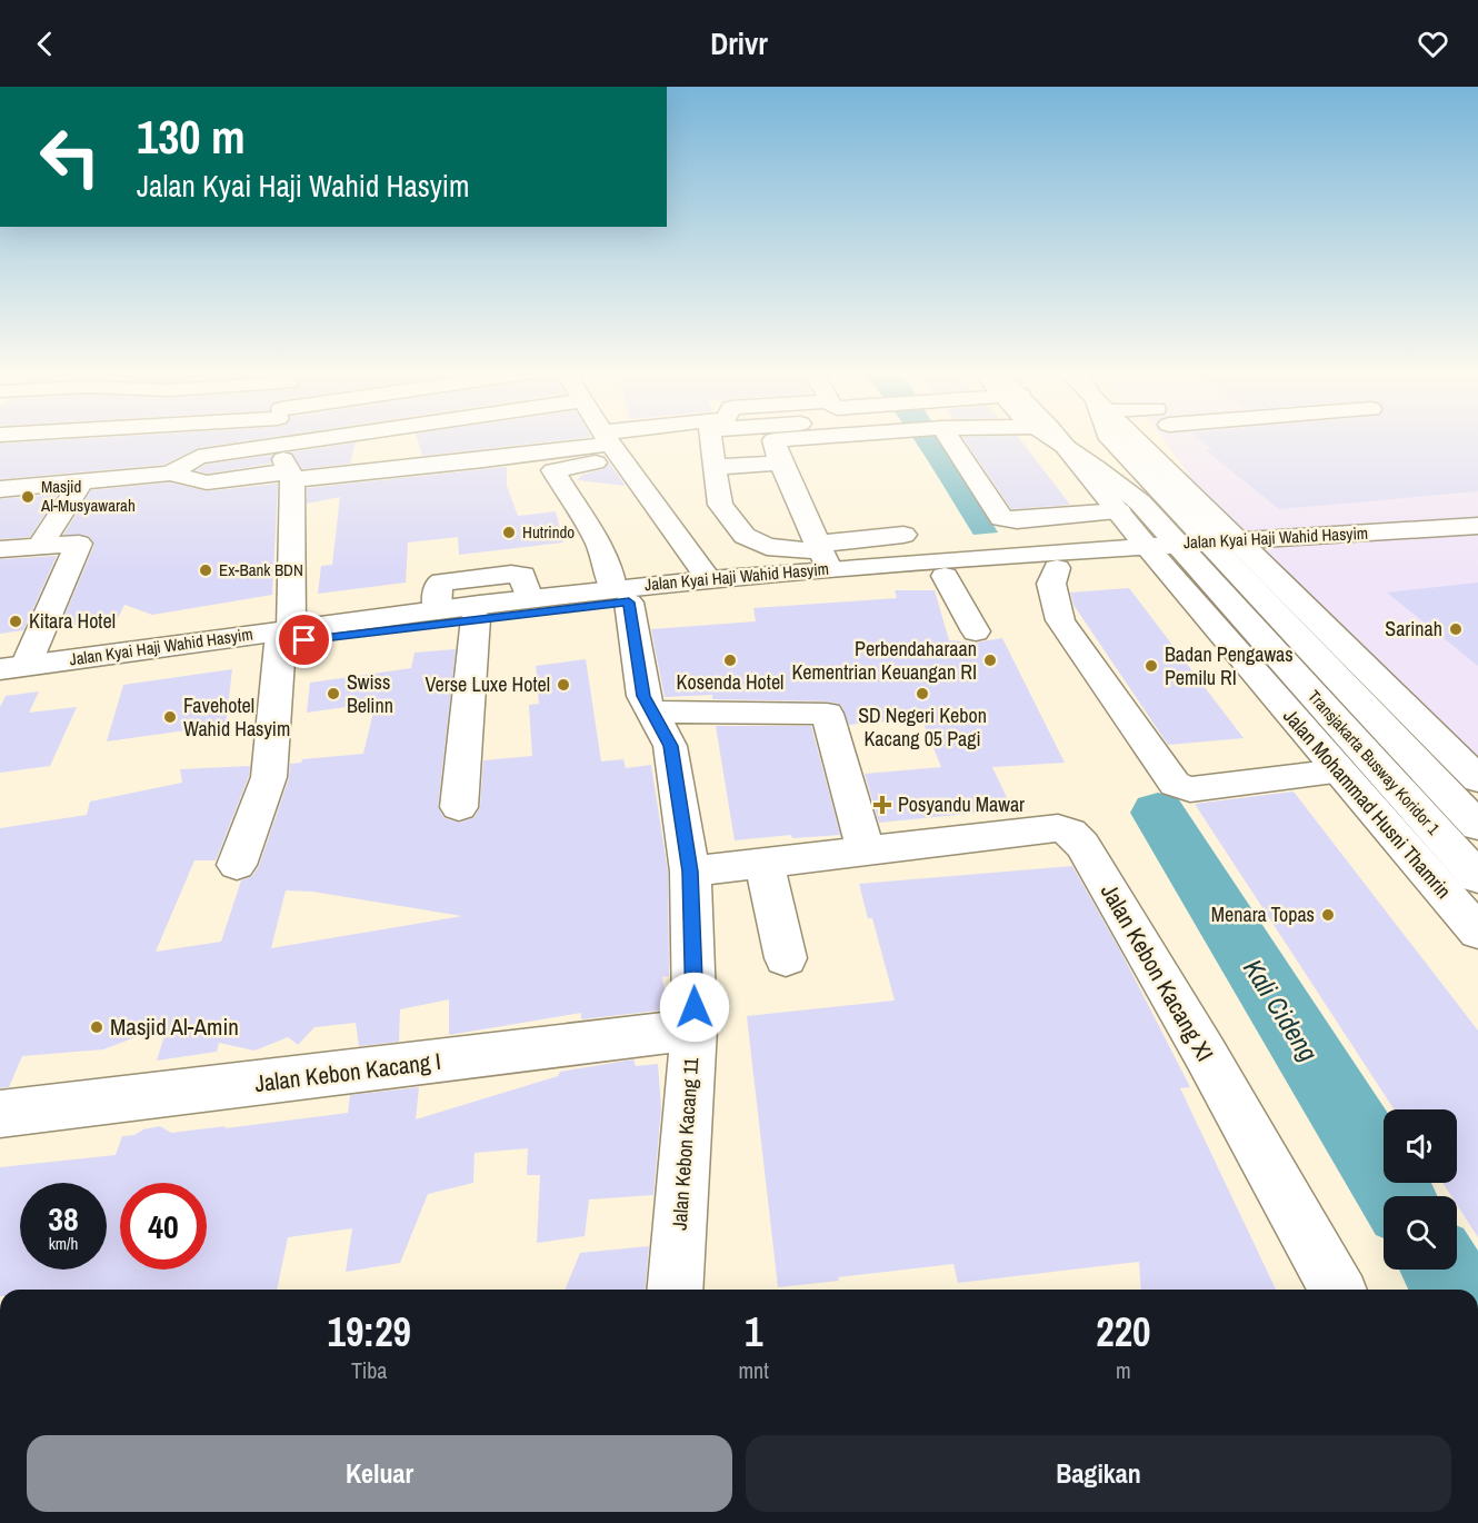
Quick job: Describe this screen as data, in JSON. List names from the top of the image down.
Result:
{
  "streets": {
    "street": [
      "Jalan Kyai Haji Wahid Hasyim",
      "Transjakarta Busway Koridor 1",
      "Jalan Mohammad Husni Thamrin",
      "Jalan Kebon Kacang XI",
      "Jalan Kebon Kacang I",
      "Jalan Kebon Kacang 11"
    ]
  },
  "crossings": [
    ["Jalan Kyai Haji Wahid Hasyim", "Transjakarta Busway Koridor 1"],
    ["Jalan Kyai Haji Wahid Hasyim", "Jalan Mohammad Husni Thamrin"],
    ["Jalan Kyai Haji Wahid Hasyim", "Jalan Kebon Kacang 11"],
    ["Transjakarta Busway Koridor 1", "Jalan Mohammad Husni Thamrin"],
    ["Jalan Kebon Kacang XI", "Jalan Kebon Kacang 11"],
    ["Jalan Kebon Kacang I", "Jalan Kebon Kacang 11"]
  ],
  "water": ["Kali Cideng"],
  "places": {
    "other": [
      "Masjid Al-Musyawarah",
      "Hutrindo",
      "Ex-Bank BDN",
      "Kitara Hotel",
      "Sarinah",
      "Kosenda Hotel",
      "Perbendaharaan Kementrian Keuangan RI",
      "Badan Pengawas Pemilu RI",
      "Verse Luxe Hotel",
      "Swiss Belinn",
      "SD Negeri Kebon Kacang 05 Pagi",
      "Favehotel Wahid Hasyim",
      "Menara Topas",
      "Masjid Al-Amin"
    ],
    "health": ["Posyandu Mawar"]
  },
  "page": {
    "header": "Drivr",
    "turn": ["130 m", "Jalan Kyai Haji Wahid Hasyim"],
    "speed": "38 km/h",
    "limit": "40",
    "eta": [
      "19:29",
      "Tiba",
      "1",
      "mnt",
      "220",
      "m"
    ],
    "buttons": ["Keluar", "Bagikan"]
  }
}
